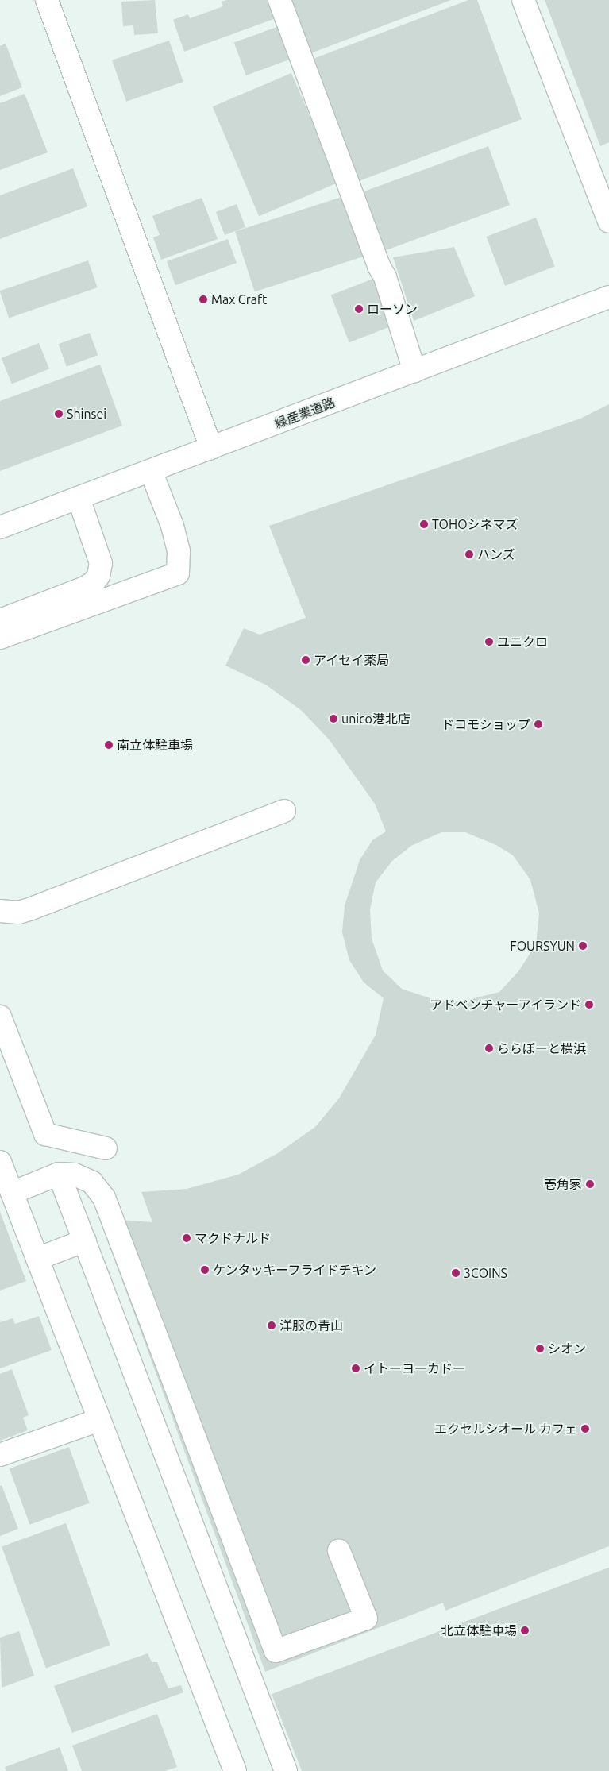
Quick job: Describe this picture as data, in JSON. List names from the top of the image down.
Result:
{
  "streets": {
    "street": ["緑産業道路"]
  },
  "places": [
    "Max Craft",
    "ローソン",
    "Shinsei",
    "TOHOシネマズ",
    "ハンズ",
    "ユニクロ",
    "アイセイ薬局",
    "unico港北店",
    "ドコモショップ",
    "南立体駐車場",
    "FOURSYUN",
    "アドベンチャーアイランド",
    "ららぽーと横浜",
    "壱角家",
    "マクドナルド",
    "ケンタッキーフライドチキン",
    "3COINS",
    "洋服の青山",
    "シオン",
    "イトーヨーカドー",
    "エクセルシオール カフェ",
    "北立体駐車場"
  ]
}
